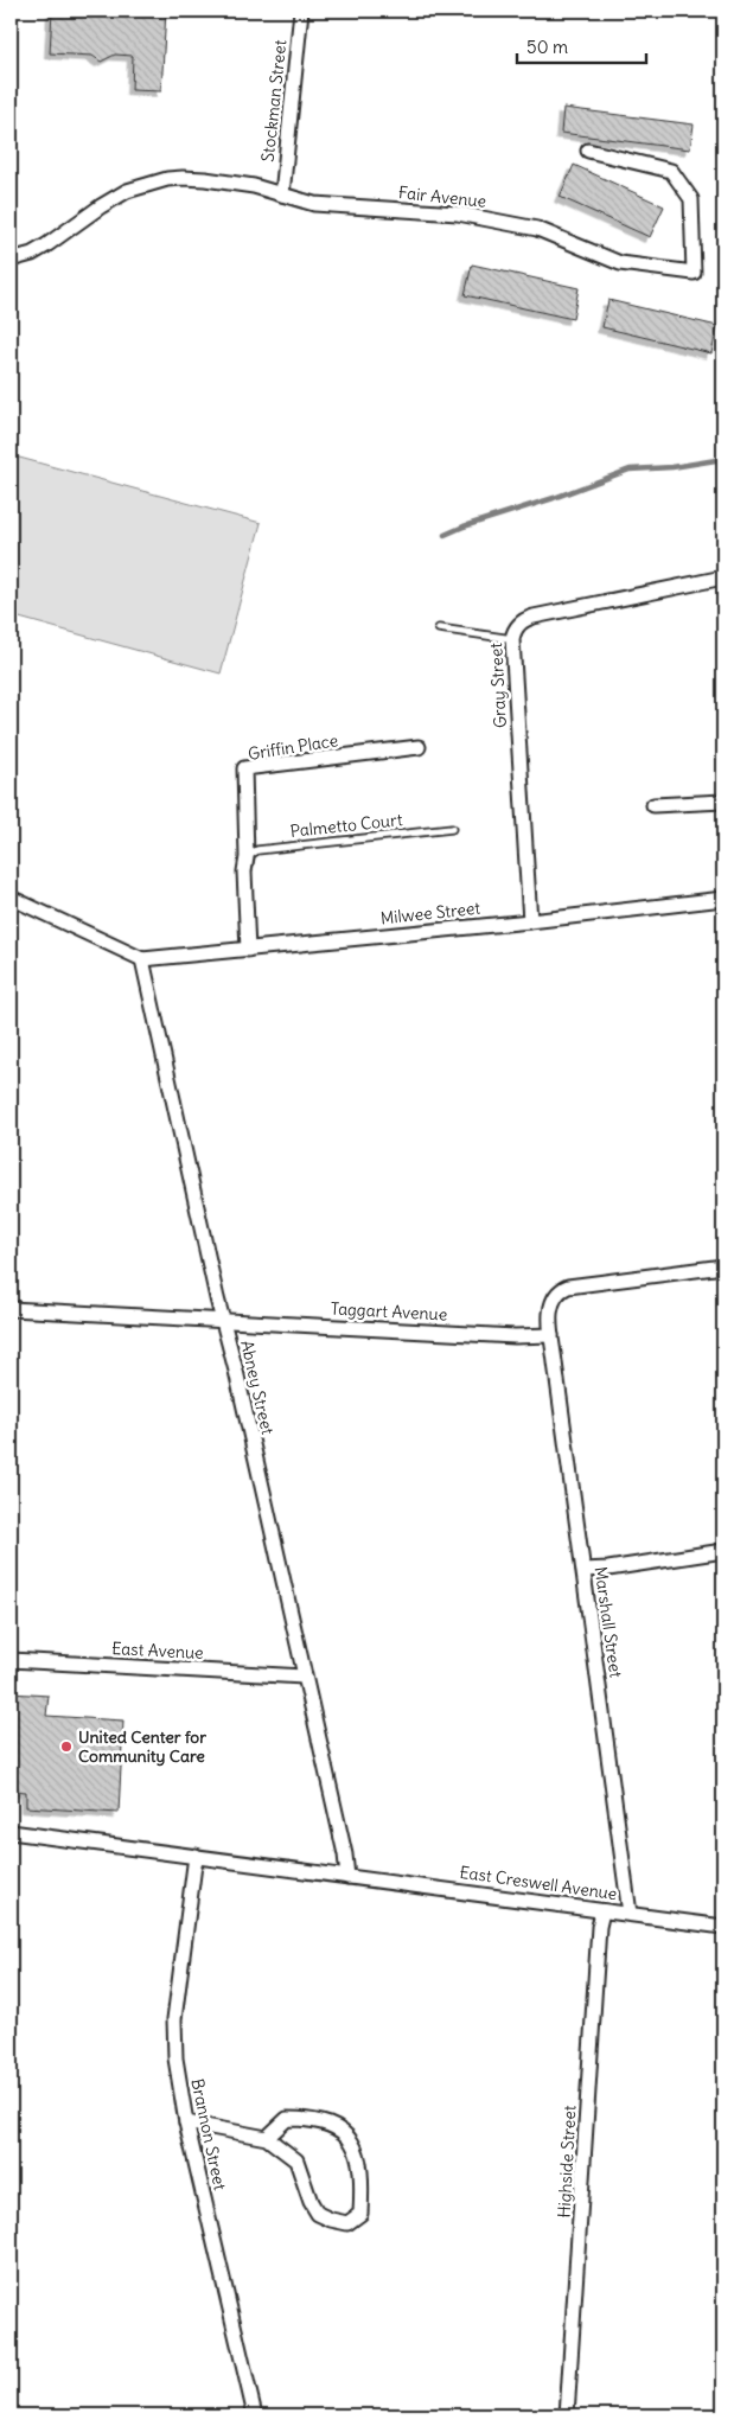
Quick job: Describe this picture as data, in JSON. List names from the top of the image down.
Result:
{
  "streets": {
    "street": [
      "Stockman Street",
      "Fair Avenue",
      "Gray Street",
      "Griffin Place",
      "Milwee Street",
      "Taggart Avenue",
      "Abney Street",
      "Marshall Street",
      "East Avenue",
      "East Creswell Avenue",
      "Brannon Street",
      "Highside Street"
    ],
    "lane": ["Palmetto Court"]
  },
  "crossings": [
    ["Stockman Street", "Fair Avenue"],
    ["Gray Street", "Milwee Street"],
    ["Griffin Place", "Palmetto Court"],
    ["Griffin Place", "Milwee Street"],
    ["Milwee Street", "Abney Street"],
    ["Taggart Avenue", "Abney Street"],
    ["Taggart Avenue", "Marshall Street"],
    ["Abney Street", "East Avenue"],
    ["Abney Street", "East Creswell Avenue"],
    ["Marshall Street", "East Creswell Avenue"],
    ["East Creswell Avenue", "Brannon Street"],
    ["East Creswell Avenue", "Highside Street"]
  ],
  "places": ["United Center for Community Care"],
  "scale_bar": "50 m"
}
